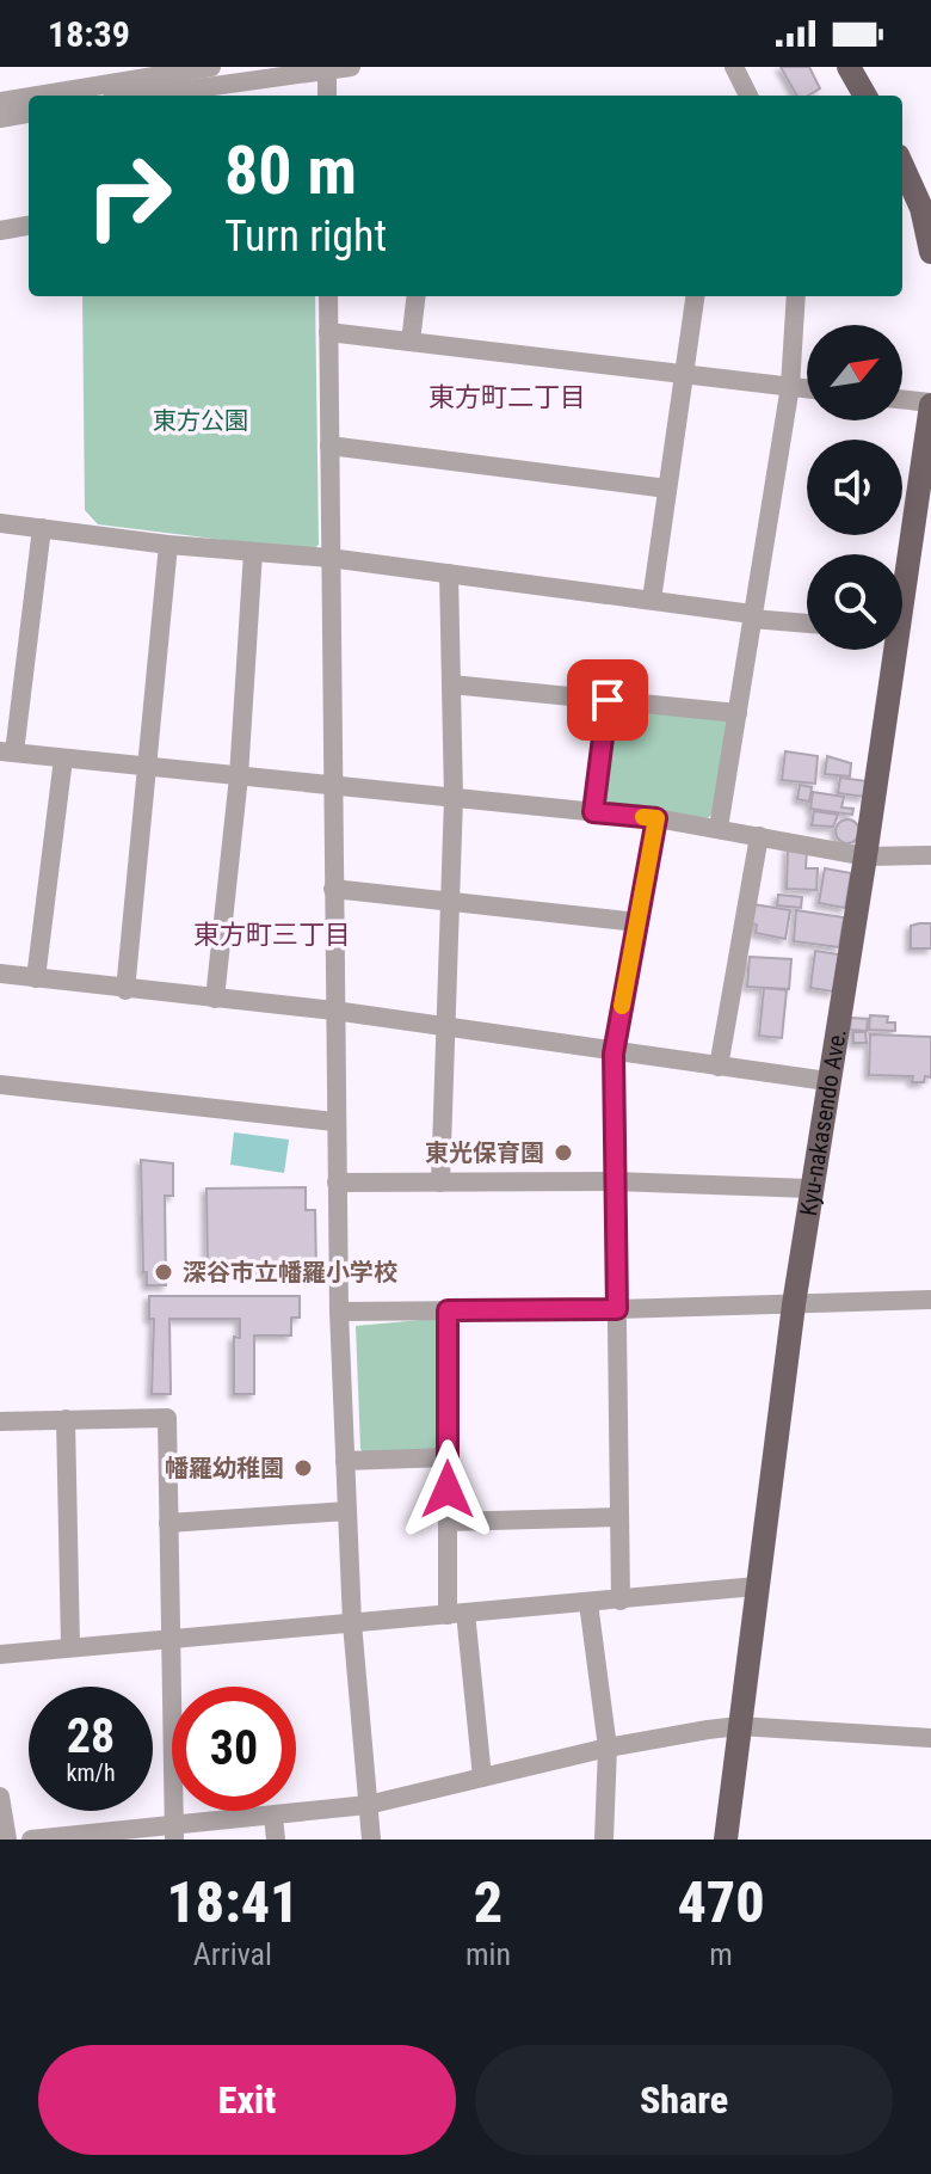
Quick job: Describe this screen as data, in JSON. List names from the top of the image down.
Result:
{
  "streets": {
    "main road": ["Kyu-nakasendo Ave."]
  },
  "districts": ["東方町二丁目", "東方町三丁目"],
  "parks": ["東方公園"],
  "places": ["東光保育園", "深谷市立幡羅小学校", "幡羅幼稚園"],
  "north": "top right",
  "page": {
    "status": "18:39",
    "turn": ["80 m", "Turn right"],
    "speed": "28 km/h",
    "limit": "30",
    "eta": [
      "18:41",
      "Arrival",
      "2",
      "min",
      "470",
      "m"
    ],
    "buttons": ["Exit", "Share"]
  }
}
